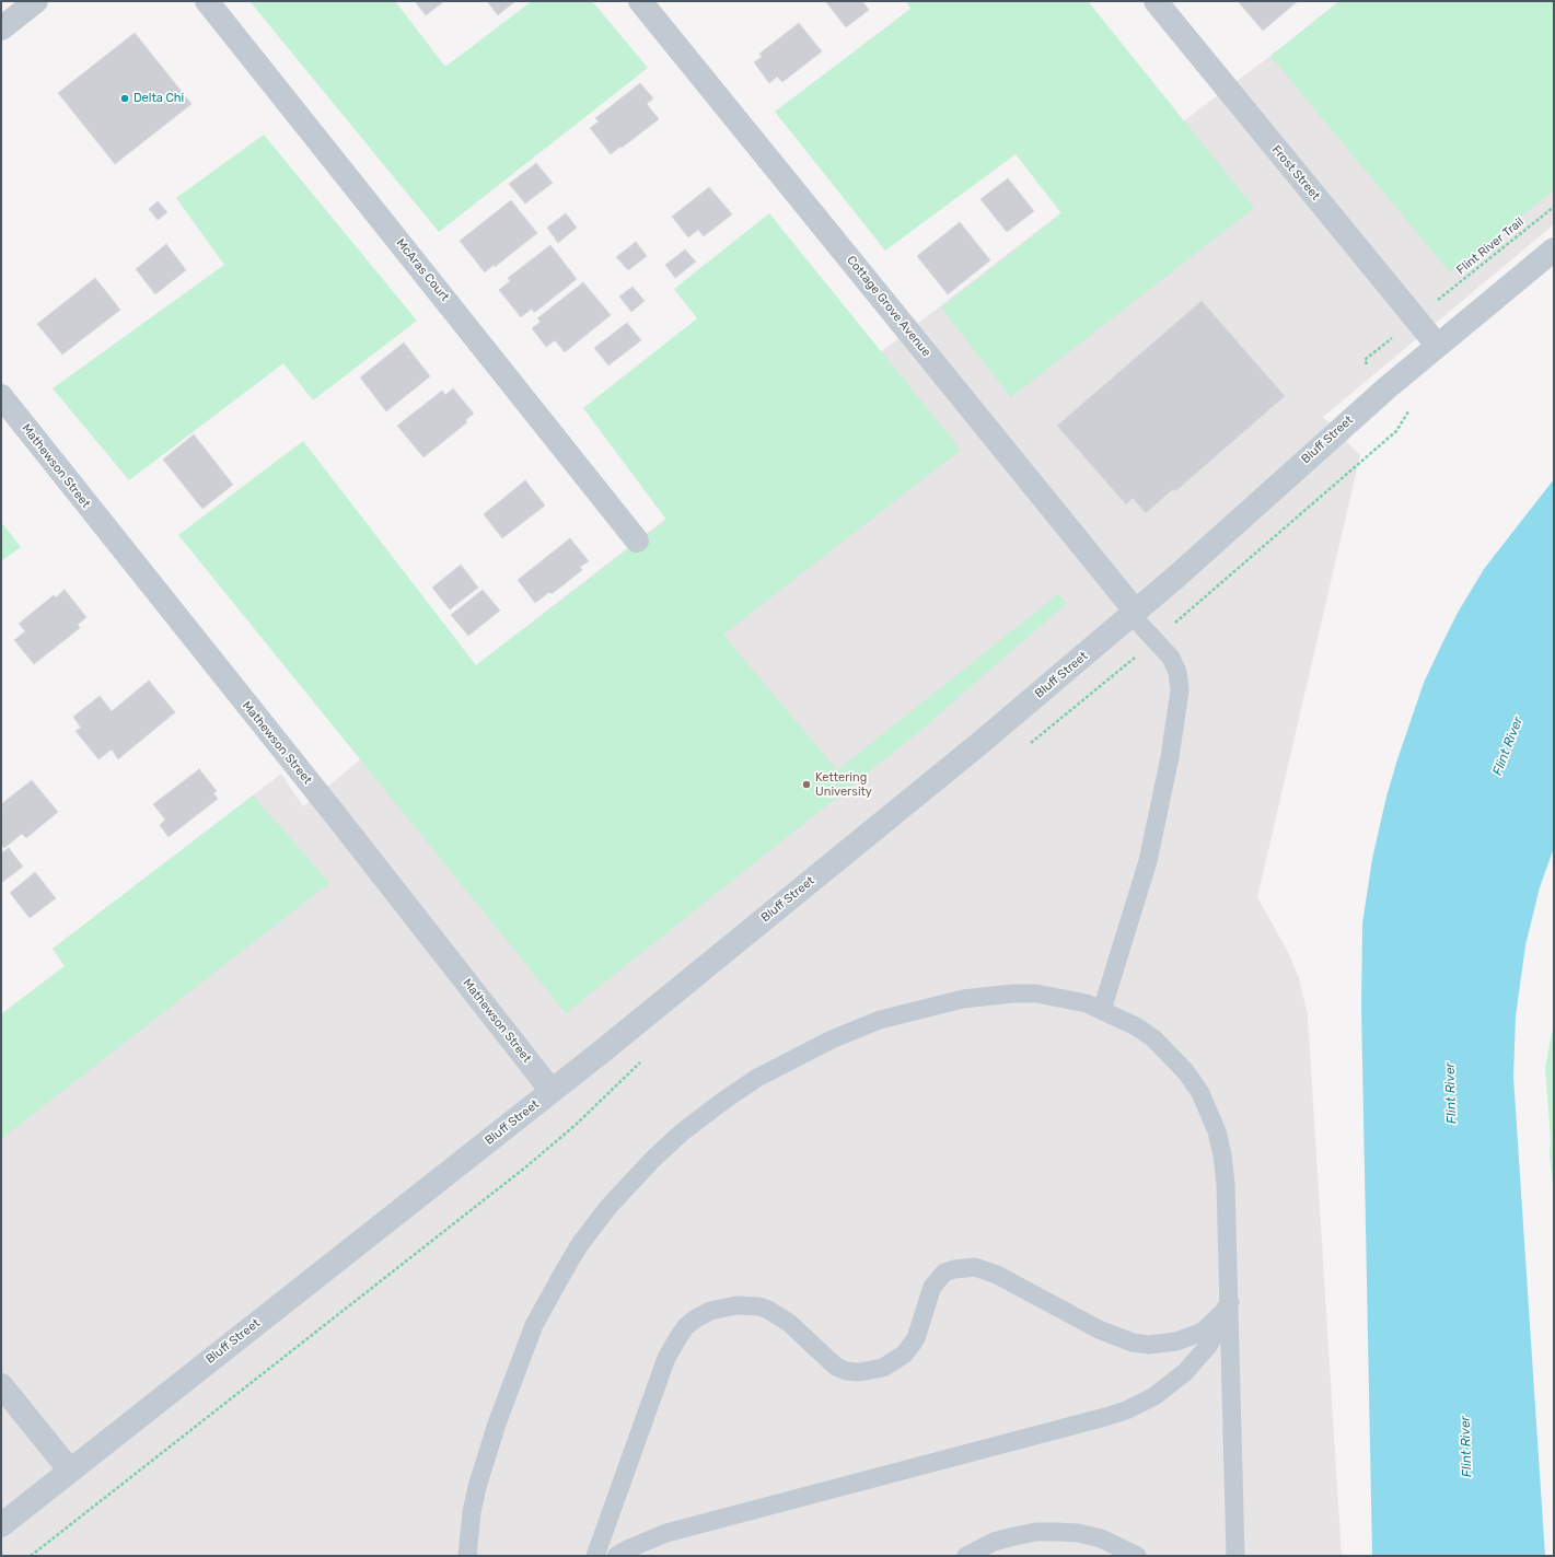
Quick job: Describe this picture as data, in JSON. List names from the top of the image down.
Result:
{
  "streets": {
    "street": [
      "Frost Street",
      "McAras Court",
      "Cottage Grove Avenue",
      "Bluff Street",
      "Mathewson Street"
    ],
    "path": ["Flint River Trail"]
  },
  "crossings": [
    ["Frost Street", "Bluff Street"],
    ["Cottage Grove Avenue", "Bluff Street"],
    ["Bluff Street", "Mathewson Street"]
  ],
  "water": ["Flint River"],
  "places": ["Delta Chi", "Kettering University"]
}
